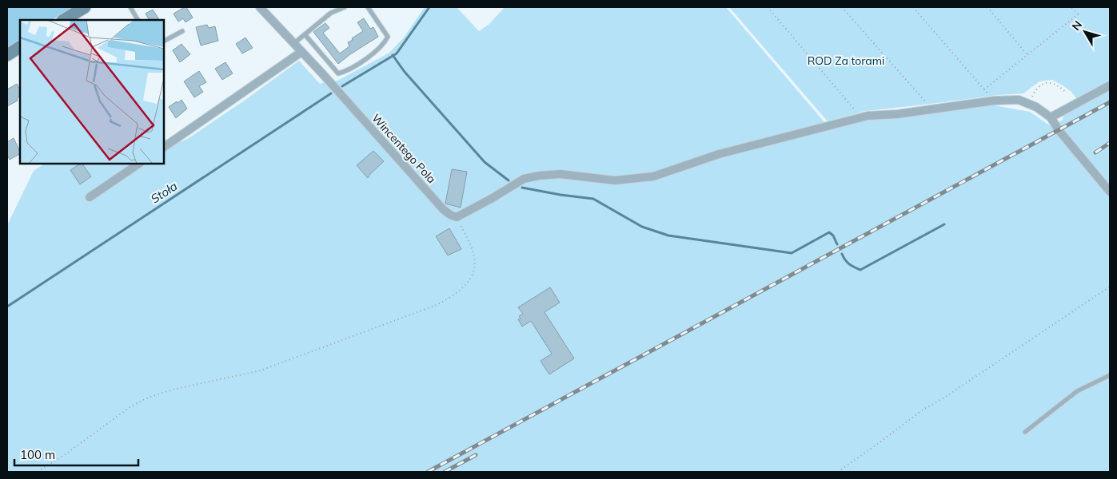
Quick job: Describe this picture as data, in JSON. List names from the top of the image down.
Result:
{
  "streets": {
    "street": ["Wincentego Pola"]
  },
  "water": ["Stoła"],
  "parks": ["ROD Za torami"],
  "scale_bar": "100 m",
  "north": "top left"
}
